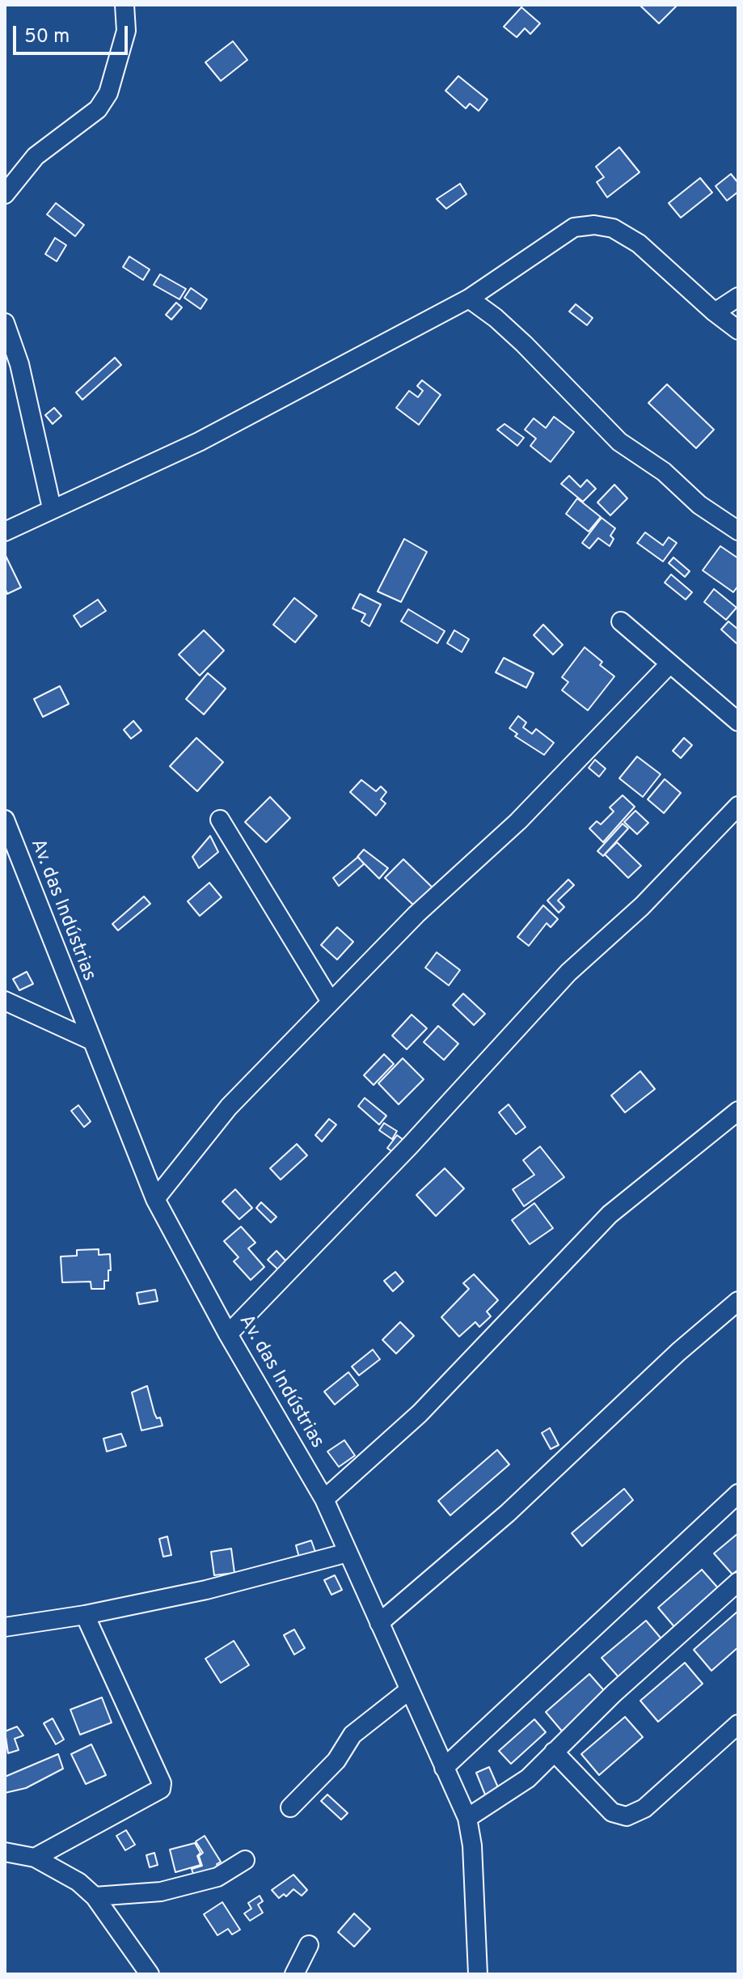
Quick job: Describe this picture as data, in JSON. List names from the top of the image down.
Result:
{
  "streets": {
    "street": ["Av. das Indústrias"]
  },
  "scale_bar": "50 m"
}
